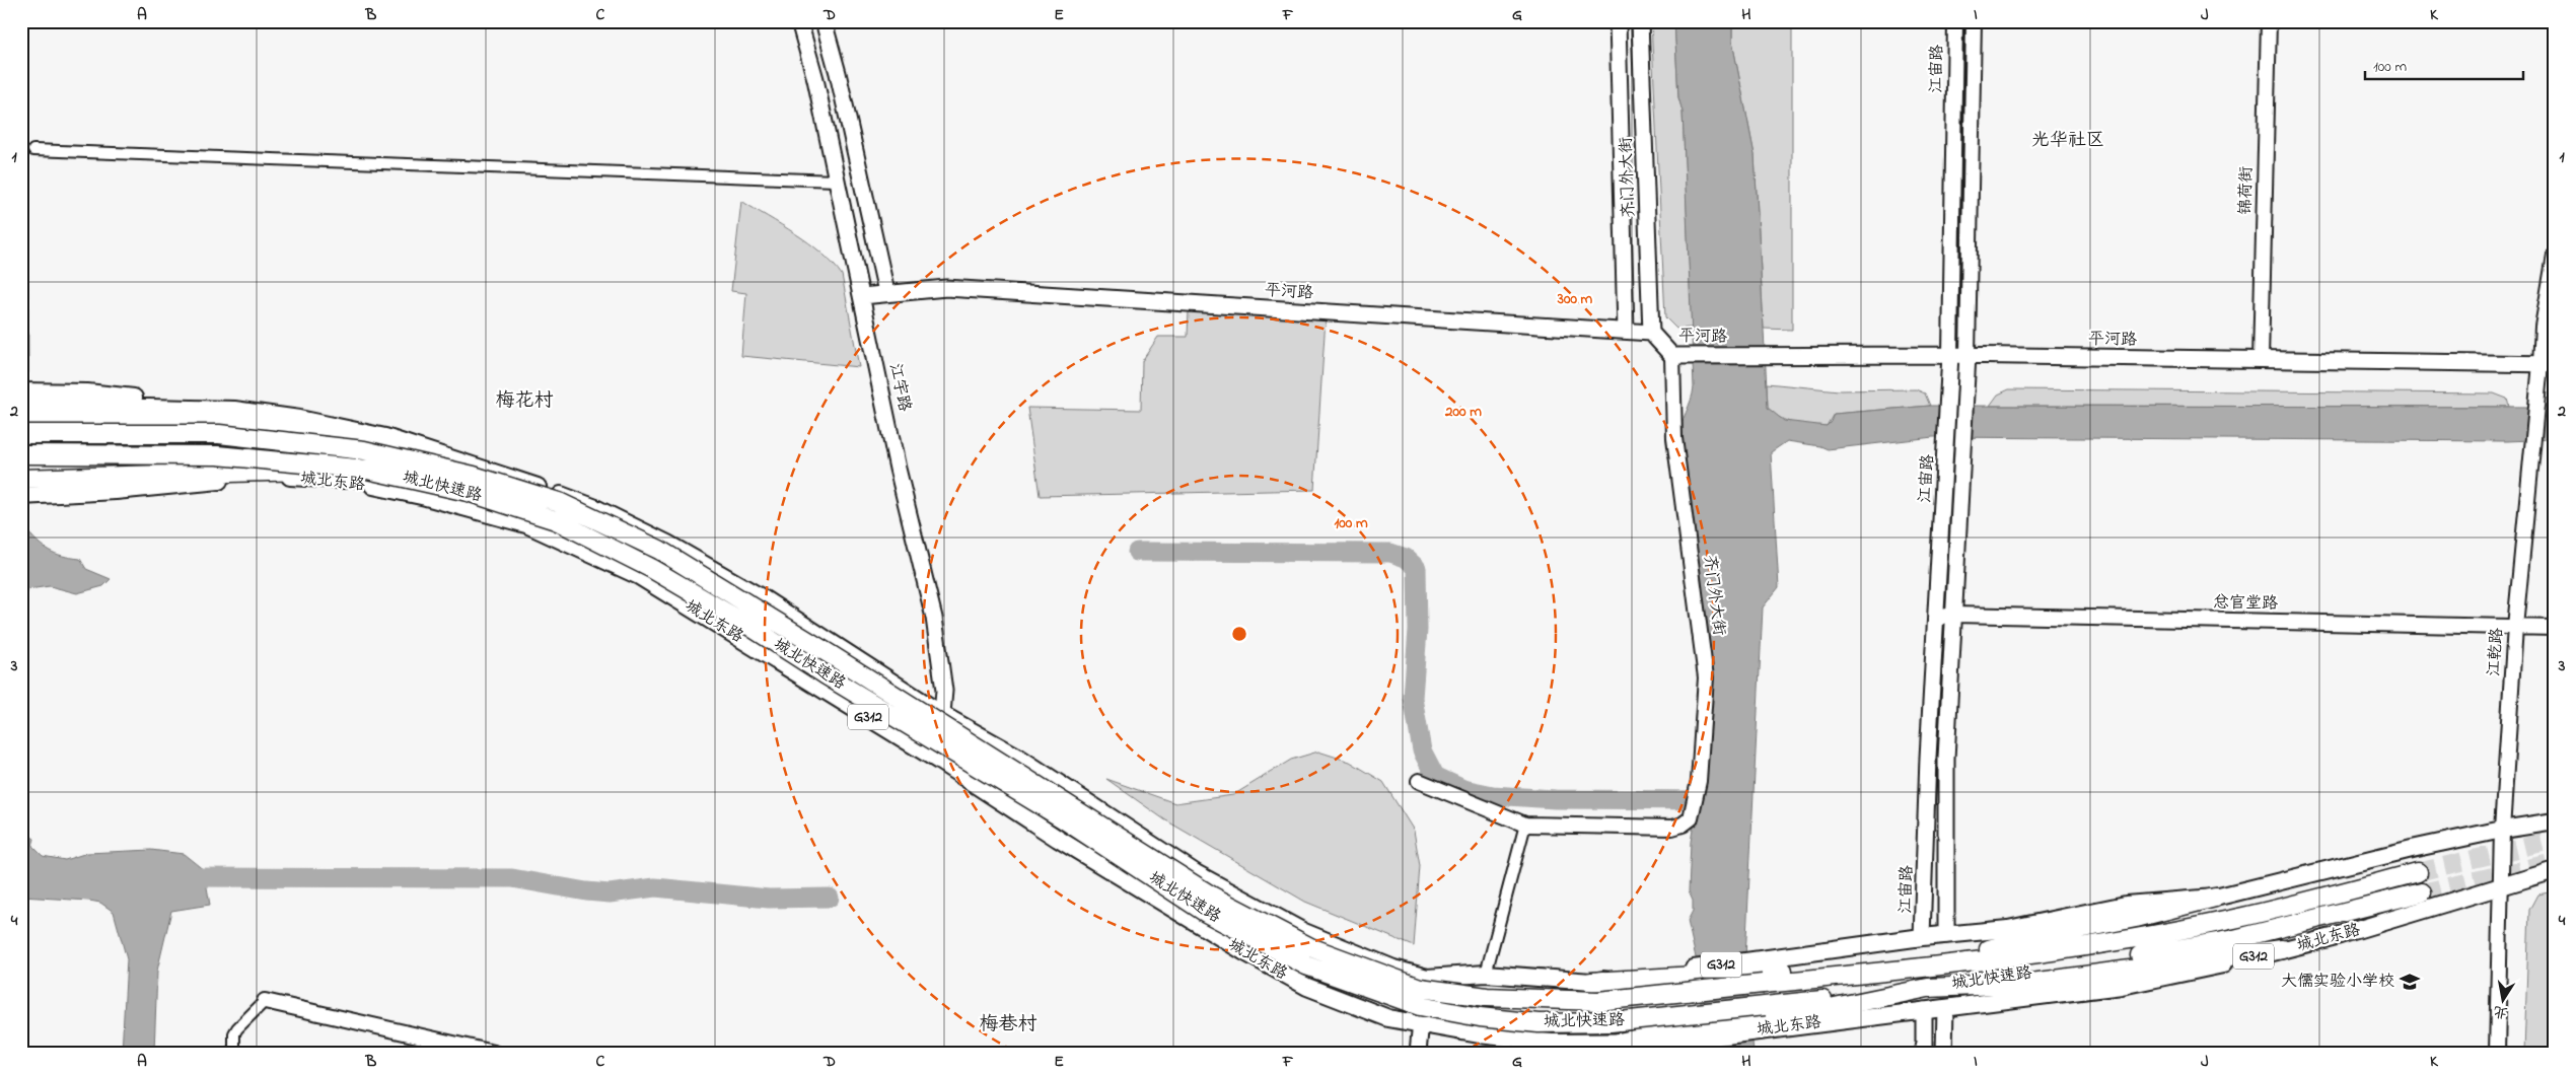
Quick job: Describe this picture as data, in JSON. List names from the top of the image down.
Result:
{
  "streets": {
    "highway": ["城北快速路"],
    "main road": [
      "江宙路",
      "齐门外大街",
      "平河路",
      "江宇路",
      "城北东路",
      "G312"
    ],
    "street": ["锦荷街", "总官堂路", "江乾路"]
  },
  "crossings": [
    ["江宙路", "平河路"],
    ["江宙路", "总官堂路"],
    ["江宙路", "G312"],
    ["齐门外大街", "平河路"],
    ["锦荷街", "平河路"],
    ["平河路", "江宇路"],
    ["平河路", "江乾路"],
    ["江宇路", "城北东路"],
    ["江宇路", "G312"],
    ["城北东路", "江乾路"],
    ["总官堂路", "江乾路"],
    ["江乾路", "G312"]
  ],
  "districts": ["光华社区", "梅花村", "梅巷村"],
  "places": {
    "school or university": ["大儒实验小学校"]
  },
  "scale_bar": "100 m",
  "north": "bottom",
  "grid": {
    "columns": [
      "A",
      "B",
      "C",
      "D",
      "E",
      "F",
      "G",
      "H",
      "I",
      "J",
      "K"
    ],
    "rows": [
      "1",
      "2",
      "3",
      "4"
    ]
  },
  "rings": ["300 m", "200 m", "100 m"]
}
